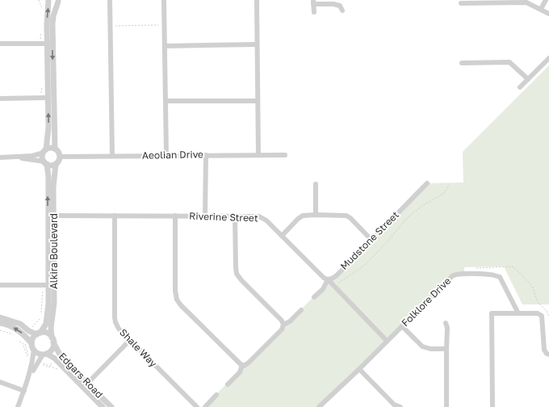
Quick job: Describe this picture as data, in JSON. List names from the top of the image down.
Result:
{
  "streets": {
    "street": [
      "Aeolian Drive",
      "Riverine Street",
      "Mudstone Street",
      "Alkira Boulevard",
      "Folklore Drive",
      "Shale Way",
      "Edgars Road"
    ]
  },
  "crossings": [
    ["Aeolian Drive", "Alkira Boulevard"],
    ["Riverine Street", "Mudstone Street"],
    ["Riverine Street", "Alkira Boulevard"],
    ["Riverine Street", "Folklore Drive"],
    ["Riverine Street", "Shale Way"],
    ["Alkira Boulevard", "Edgars Road"]
  ]
}
